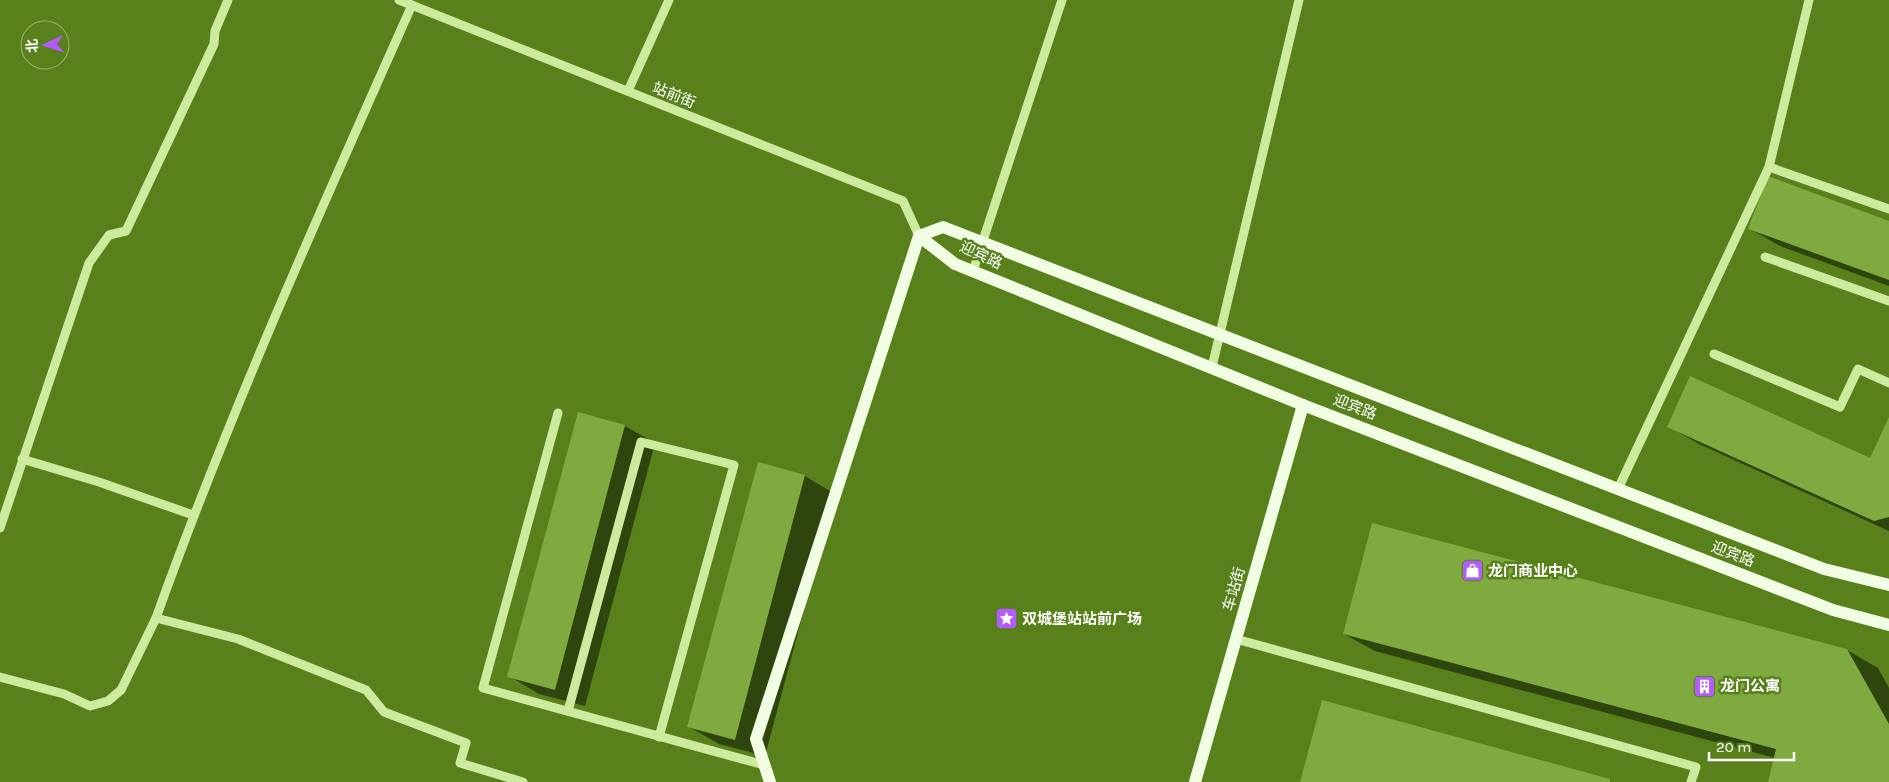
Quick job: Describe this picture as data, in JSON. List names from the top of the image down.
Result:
{
  "streets": {
    "main road": ["迎宾路", "车站街"],
    "street": ["站前街"]
  },
  "crossings": [
    ["站前街", "迎宾路"],
    ["迎宾路", "车站街"]
  ],
  "places": {
    "shop": ["龙门商业中心"],
    "place": ["双城堡站站前广场"],
    "building": ["龙门公寓"]
  },
  "scale_bar": "20 m",
  "north": "left"
}
